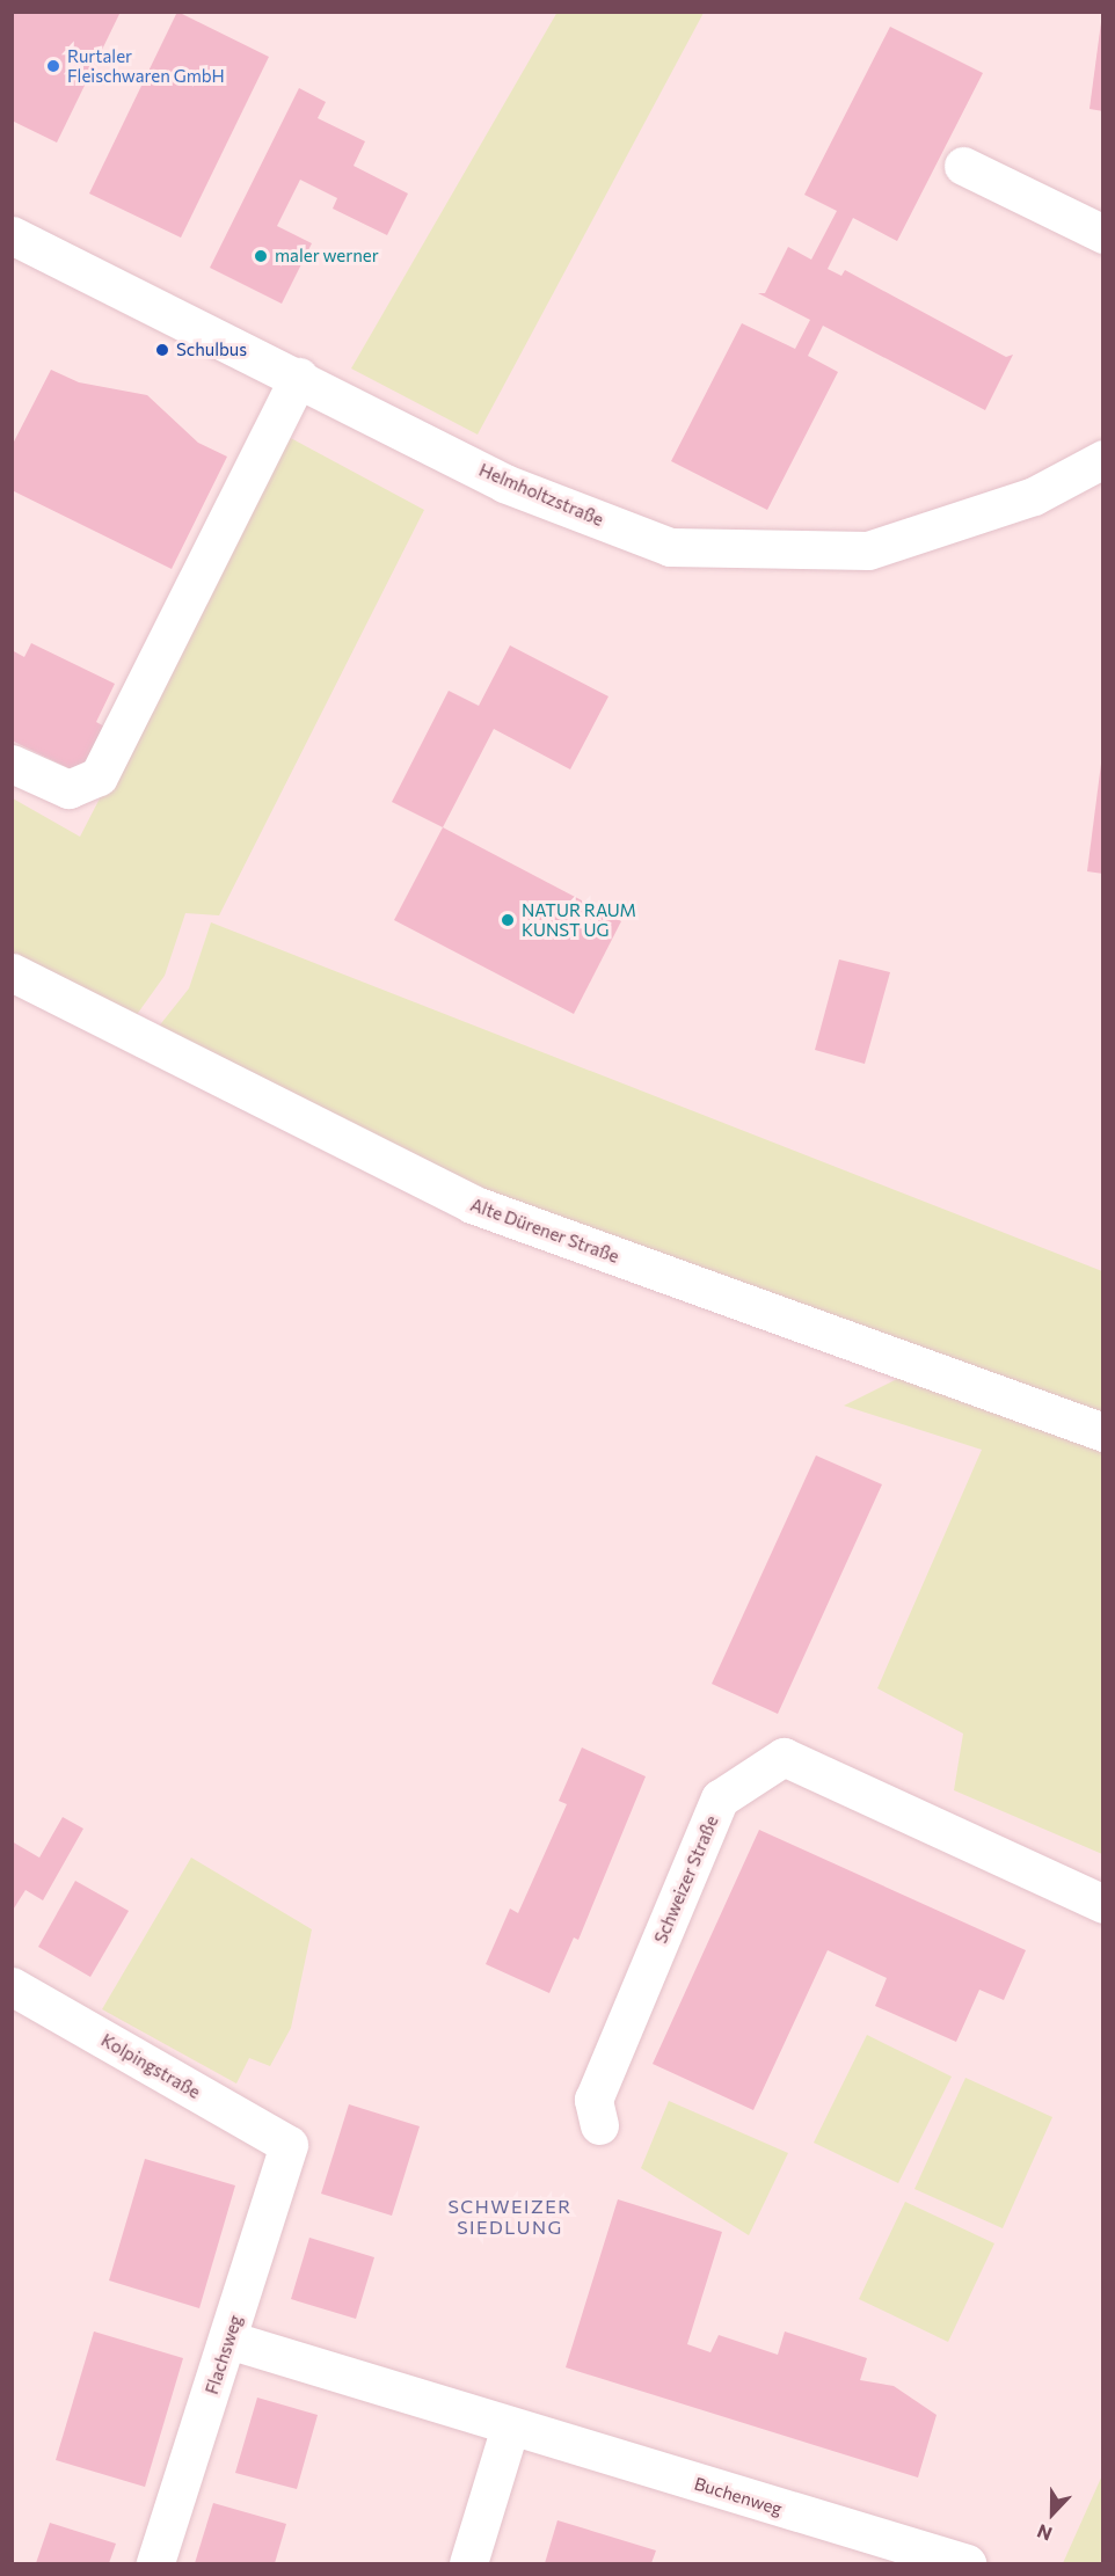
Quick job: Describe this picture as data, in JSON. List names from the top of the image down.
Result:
{
  "streets": {
    "street": [
      "Helmholtzstraße",
      "Alte Dürener Straße",
      "Schweizer Straße",
      "Kolpingstraße",
      "Flachsweg",
      "Buchenweg"
    ]
  },
  "crossings": [
    ["Kolpingstraße", "Flachsweg"],
    ["Flachsweg", "Buchenweg"]
  ],
  "districts": ["SCHWEIZER SIEDLUNG"],
  "places": [
    "Rurtaler Fleischwaren GmbH",
    "maler werner",
    "Schulbus",
    "NATUR RAUM KUNST UG"
  ],
  "north": "bottom"
}
